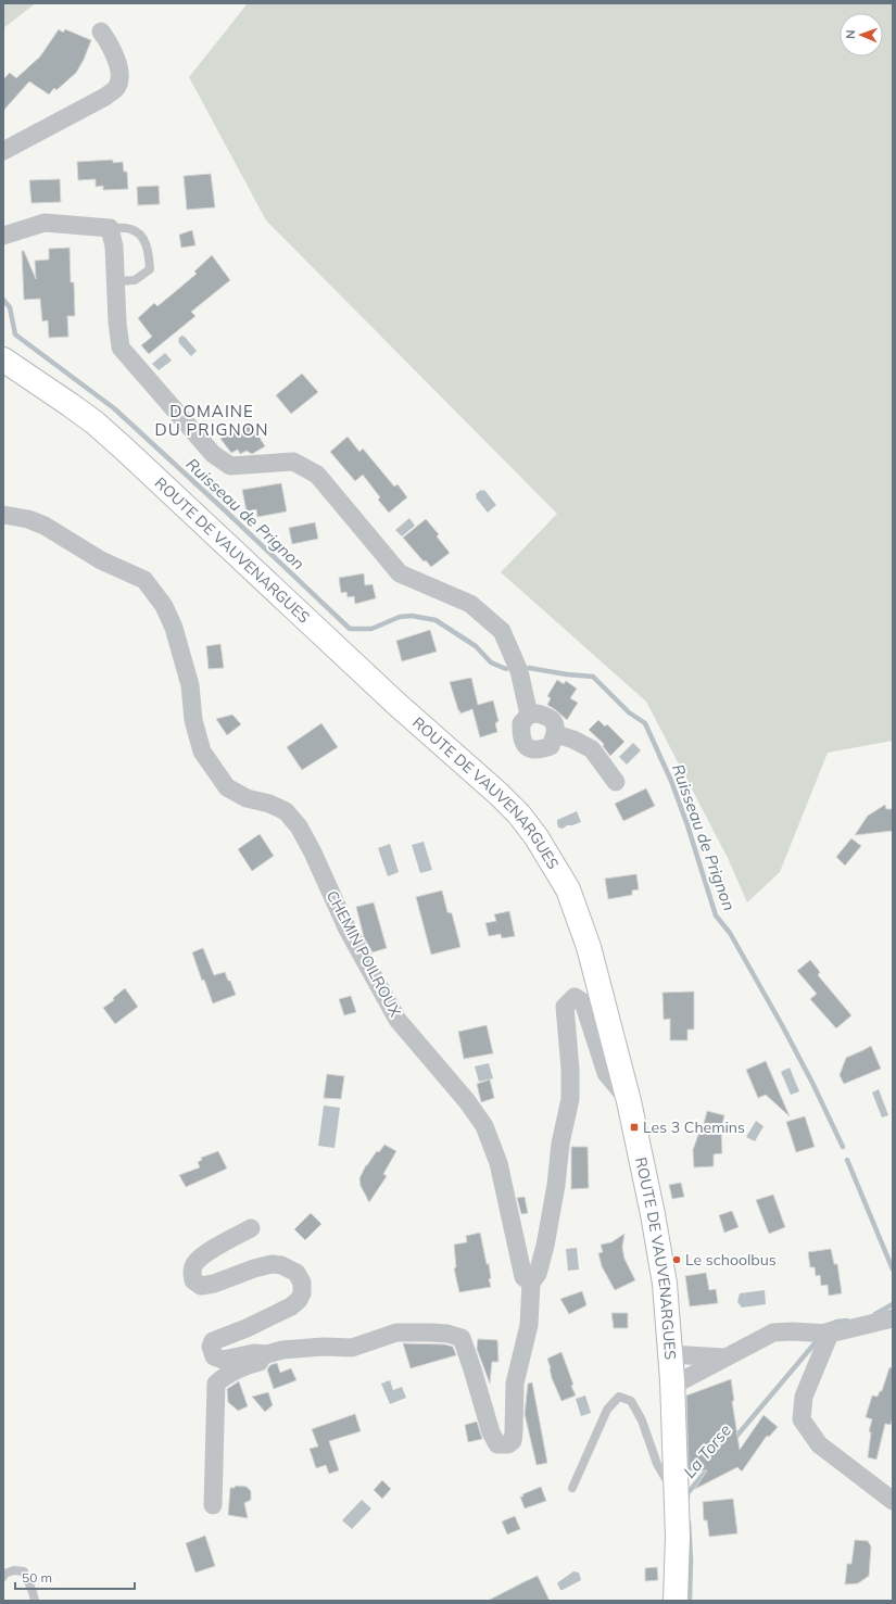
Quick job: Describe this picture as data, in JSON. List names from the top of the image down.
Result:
{
  "streets": {
    "main road": ["ROUTE DE VAUVENARGUES"],
    "street": ["CHEMIN POILROUX"]
  },
  "districts": ["DOMAINE DU PRIGNON"],
  "water": ["Ruisseau de Prignon", "La Torse"],
  "places": {
    "transit": ["Les 3 Chemins"],
    "other": ["Le schoolbus"]
  },
  "scale_bar": "50 m",
  "north": "left"
}
